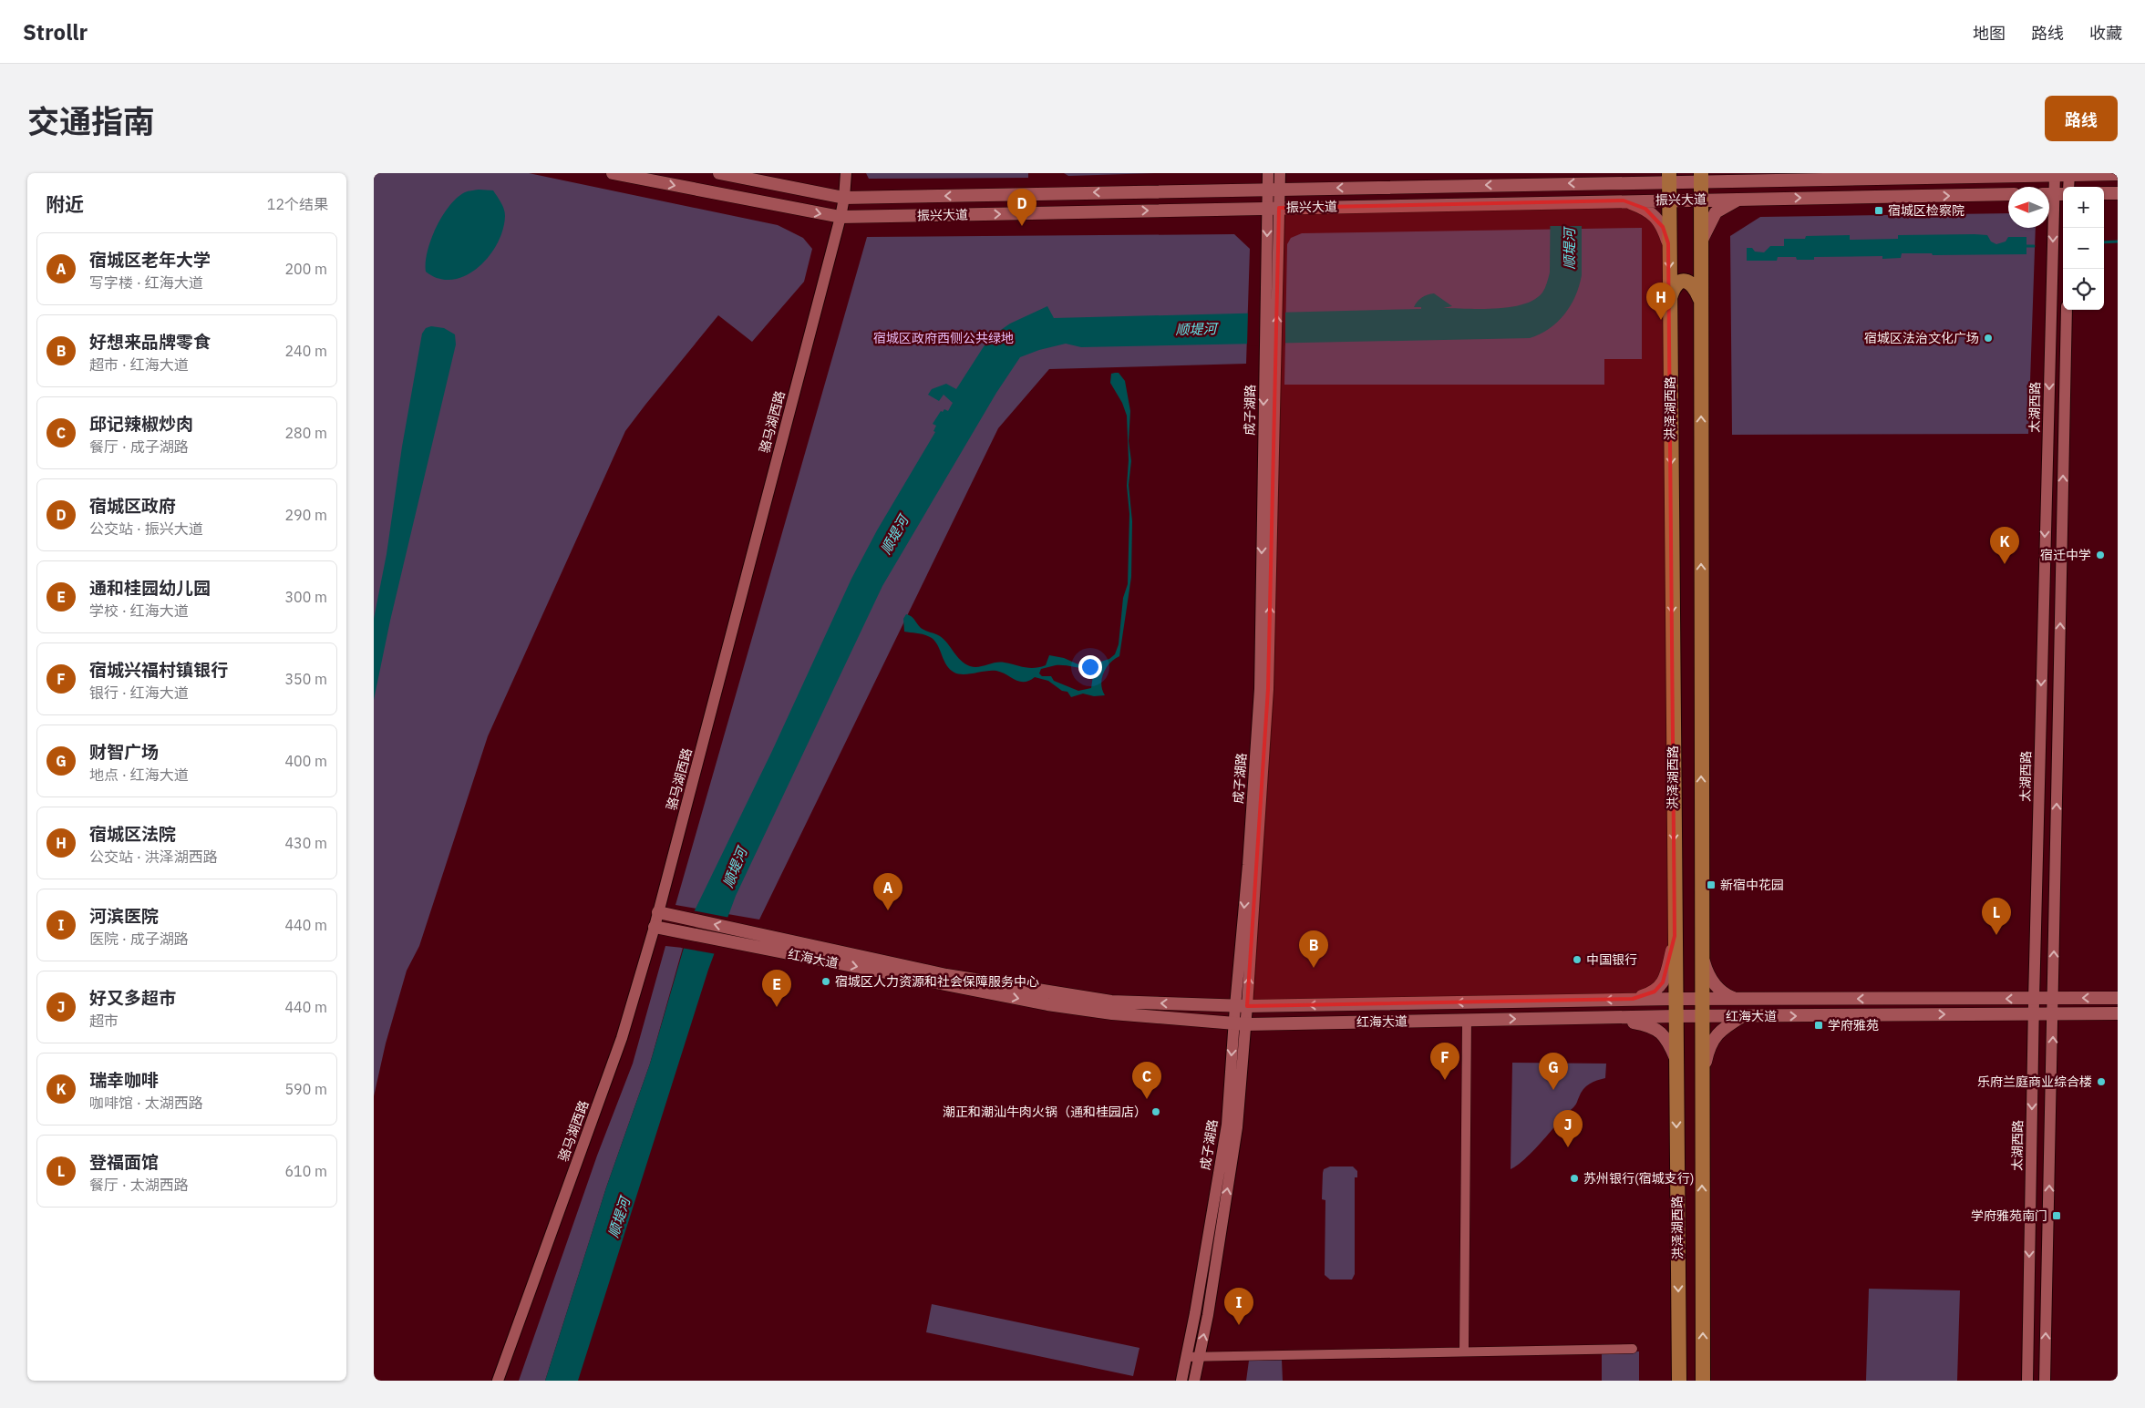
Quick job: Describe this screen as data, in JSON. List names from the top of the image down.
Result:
{
  "streets": {
    "main road": ["振兴大道", "洪泽湖西路", "红海大道"],
    "street": ["太湖西路", "成子湖路", "骆马湖西路"]
  },
  "crossings": [
    ["振兴大道", "太湖西路"],
    ["振兴大道", "洪泽湖西路"],
    ["振兴大道", "成子湖路"],
    ["振兴大道", "骆马湖西路"],
    ["太湖西路", "红海大道"],
    ["洪泽湖西路", "红海大道"],
    ["成子湖路", "红海大道"],
    ["骆马湖西路", "红海大道"]
  ],
  "water": ["顺堤河"],
  "parks": ["宿城区政府西侧公共绿地"],
  "places": {
    "transit": [
      "宿城区检察院",
      "新宿中花园",
      "学府雅苑",
      "学府雅苑南门"
    ],
    "other": [
      "宿城区法治文化广场",
      "宿迁中学",
      "中国银行",
      "宿城区人力资源和社会保障服务中心",
      "乐府兰庭商业综合楼",
      "潮正和潮汕牛肉火锅（通和桂园店）",
      "苏州银行(宿城支行)"
    ]
  },
  "north": "left",
  "page": {
    "header": "Strollr",
    "nav": ["地图", "路线", "收藏"],
    "title": "交通指南",
    "buttons": "路线",
    "heading": ["附近", "12个结果"],
    "map_buttons": ["+", "−"],
    "pins": [
      "D",
      "H",
      "K",
      "A",
      "L",
      "B",
      "E",
      "F",
      "G",
      "C",
      "J",
      "I"
    ],
    "list": [
      {
        "mark": "A",
        "name": "宿城区老年大学",
        "note": "写字楼 · 红海大道",
        "value": "200 m"
      },
      {
        "mark": "B",
        "name": "好想来品牌零食",
        "note": "超市 · 红海大道",
        "value": "240 m"
      },
      {
        "mark": "C",
        "name": "邱记辣椒炒肉",
        "note": "餐厅 · 成子湖路",
        "value": "280 m"
      },
      {
        "mark": "D",
        "name": "宿城区政府",
        "note": "公交站 · 振兴大道",
        "value": "290 m"
      },
      {
        "mark": "E",
        "name": "通和桂园幼儿园",
        "note": "学校 · 红海大道",
        "value": "300 m"
      },
      {
        "mark": "F",
        "name": "宿城兴福村镇银行",
        "note": "银行 · 红海大道",
        "value": "350 m"
      },
      {
        "mark": "G",
        "name": "财智广场",
        "note": "地点 · 红海大道",
        "value": "400 m"
      },
      {
        "mark": "H",
        "name": "宿城区法院",
        "note": "公交站 · 洪泽湖西路",
        "value": "430 m"
      },
      {
        "mark": "I",
        "name": "河滨医院",
        "note": "医院 · 成子湖路",
        "value": "440 m"
      },
      {
        "mark": "J",
        "name": "好又多超市",
        "note": "超市",
        "value": "440 m"
      },
      {
        "mark": "K",
        "name": "瑞幸咖啡",
        "note": "咖啡馆 · 太湖西路",
        "value": "590 m"
      },
      {
        "mark": "L",
        "name": "登福面馆",
        "note": "餐厅 · 太湖西路",
        "value": "610 m"
      }
    ]
  }
}
